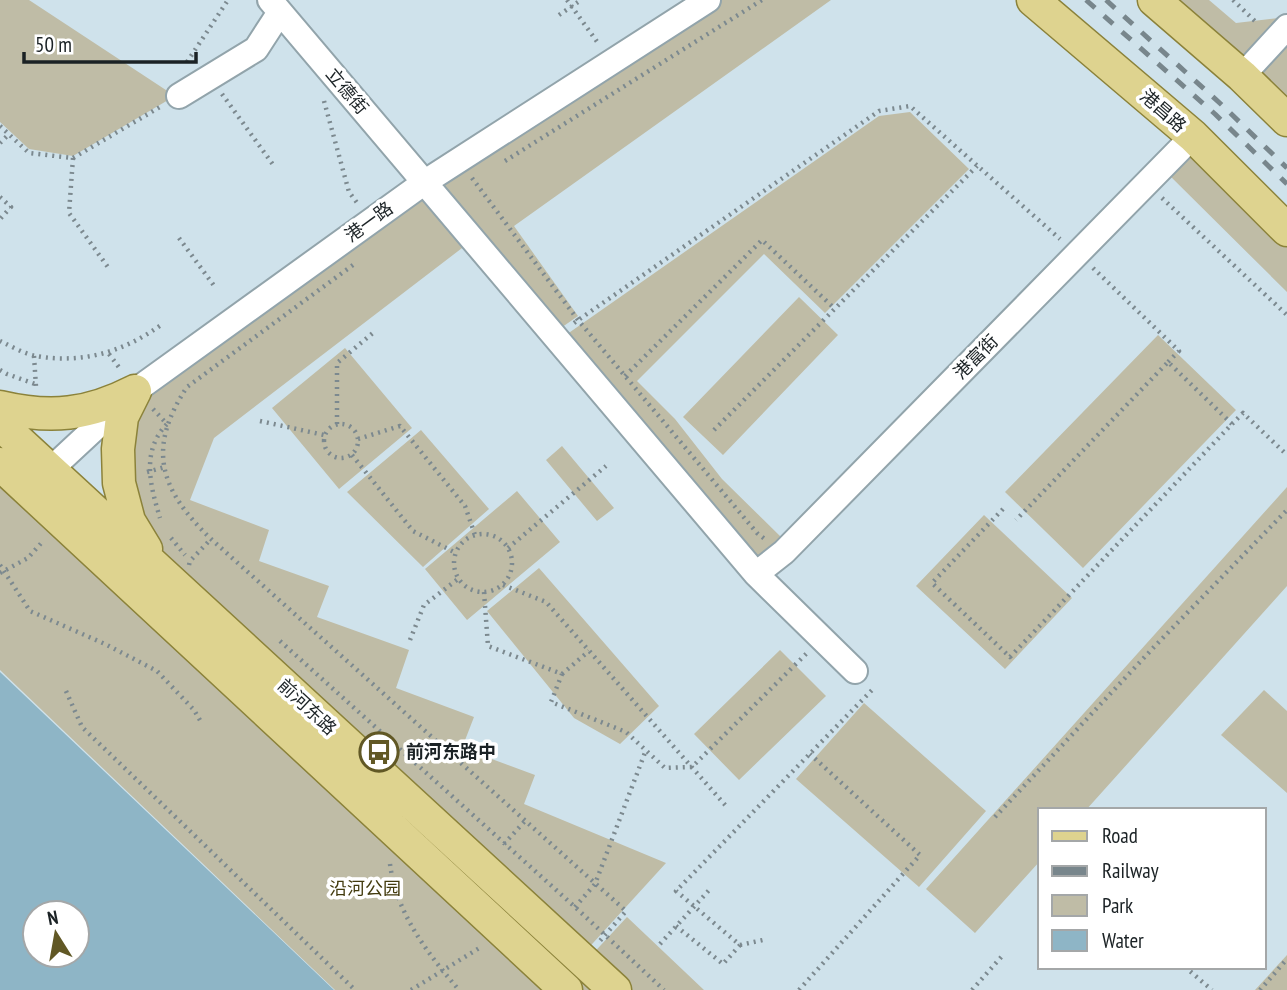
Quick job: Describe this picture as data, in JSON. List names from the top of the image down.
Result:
{
  "streets": {
    "main road": ["港昌路", "前河东路"],
    "street": ["立德街", "港一路", "港富街"]
  },
  "crossings": [
    ["立德街", "港一路"],
    ["港昌路", "港富街"],
    ["港一路", "前河东路"]
  ],
  "parks": ["沿河公园"],
  "places": {
    "bus stop": ["前河东路中"]
  },
  "legend": [
    "Road",
    "Railway",
    "Park",
    "Water"
  ],
  "scale_bar": "50 m",
  "north": "top"
}
